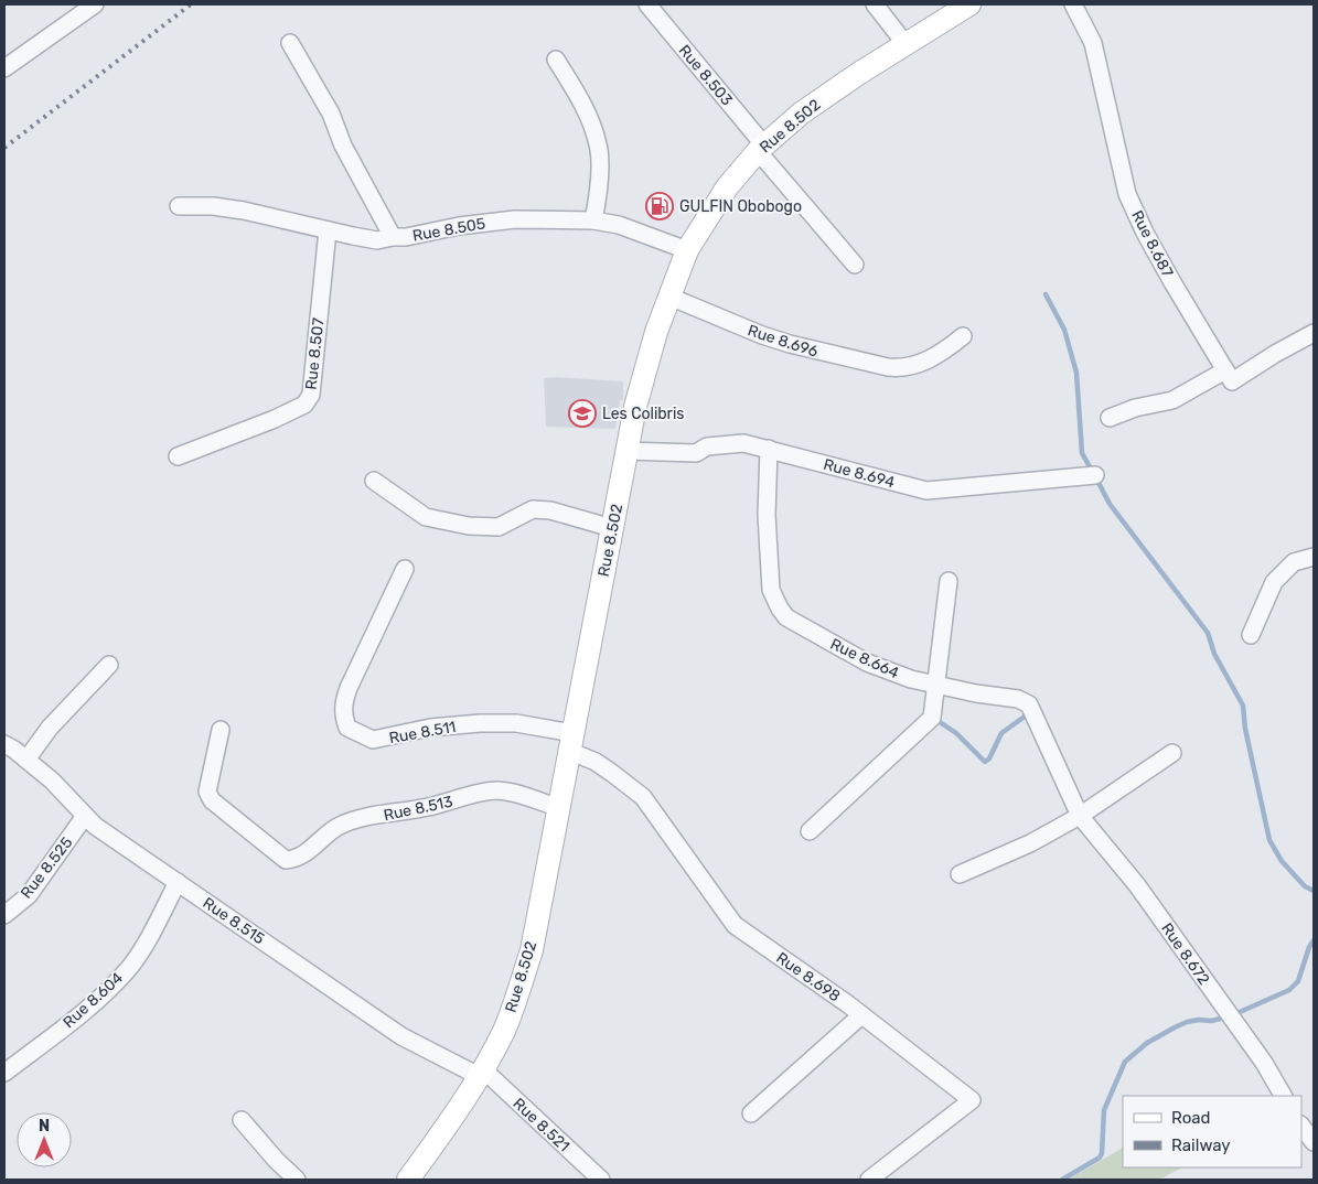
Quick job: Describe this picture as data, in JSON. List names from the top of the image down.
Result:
{
  "streets": {
    "main road": ["Rue 8.502"],
    "street": [
      "Rue 8.503",
      "Rue 8.505",
      "Rue 8.687",
      "Rue 8.696",
      "Rue 8.507",
      "Rue 8.694",
      "Rue 8.664",
      "Rue 8.511",
      "Rue 8.513",
      "Rue 8.525",
      "Rue 8.515",
      "Rue 8.672",
      "Rue 8.698",
      "Rue 8.604",
      "Rue 8.521"
    ]
  },
  "crossings": [
    ["Rue 8.503", "Rue 8.502"],
    ["Rue 8.502", "Rue 8.505"],
    ["Rue 8.502", "Rue 8.696"],
    ["Rue 8.502", "Rue 8.694"],
    ["Rue 8.502", "Rue 8.511"],
    ["Rue 8.502", "Rue 8.513"],
    ["Rue 8.502", "Rue 8.515"],
    ["Rue 8.502", "Rue 8.698"],
    ["Rue 8.502", "Rue 8.521"],
    ["Rue 8.694", "Rue 8.664"],
    ["Rue 8.664", "Rue 8.672"],
    ["Rue 8.511", "Rue 8.698"],
    ["Rue 8.525", "Rue 8.515"],
    ["Rue 8.515", "Rue 8.604"],
    ["Rue 8.515", "Rue 8.521"]
  ],
  "places": {
    "fuel station": ["GULFIN Obobogo"],
    "school or university": ["Les Colibris"]
  },
  "legend": ["Road", "Railway"],
  "north": "top"
}
